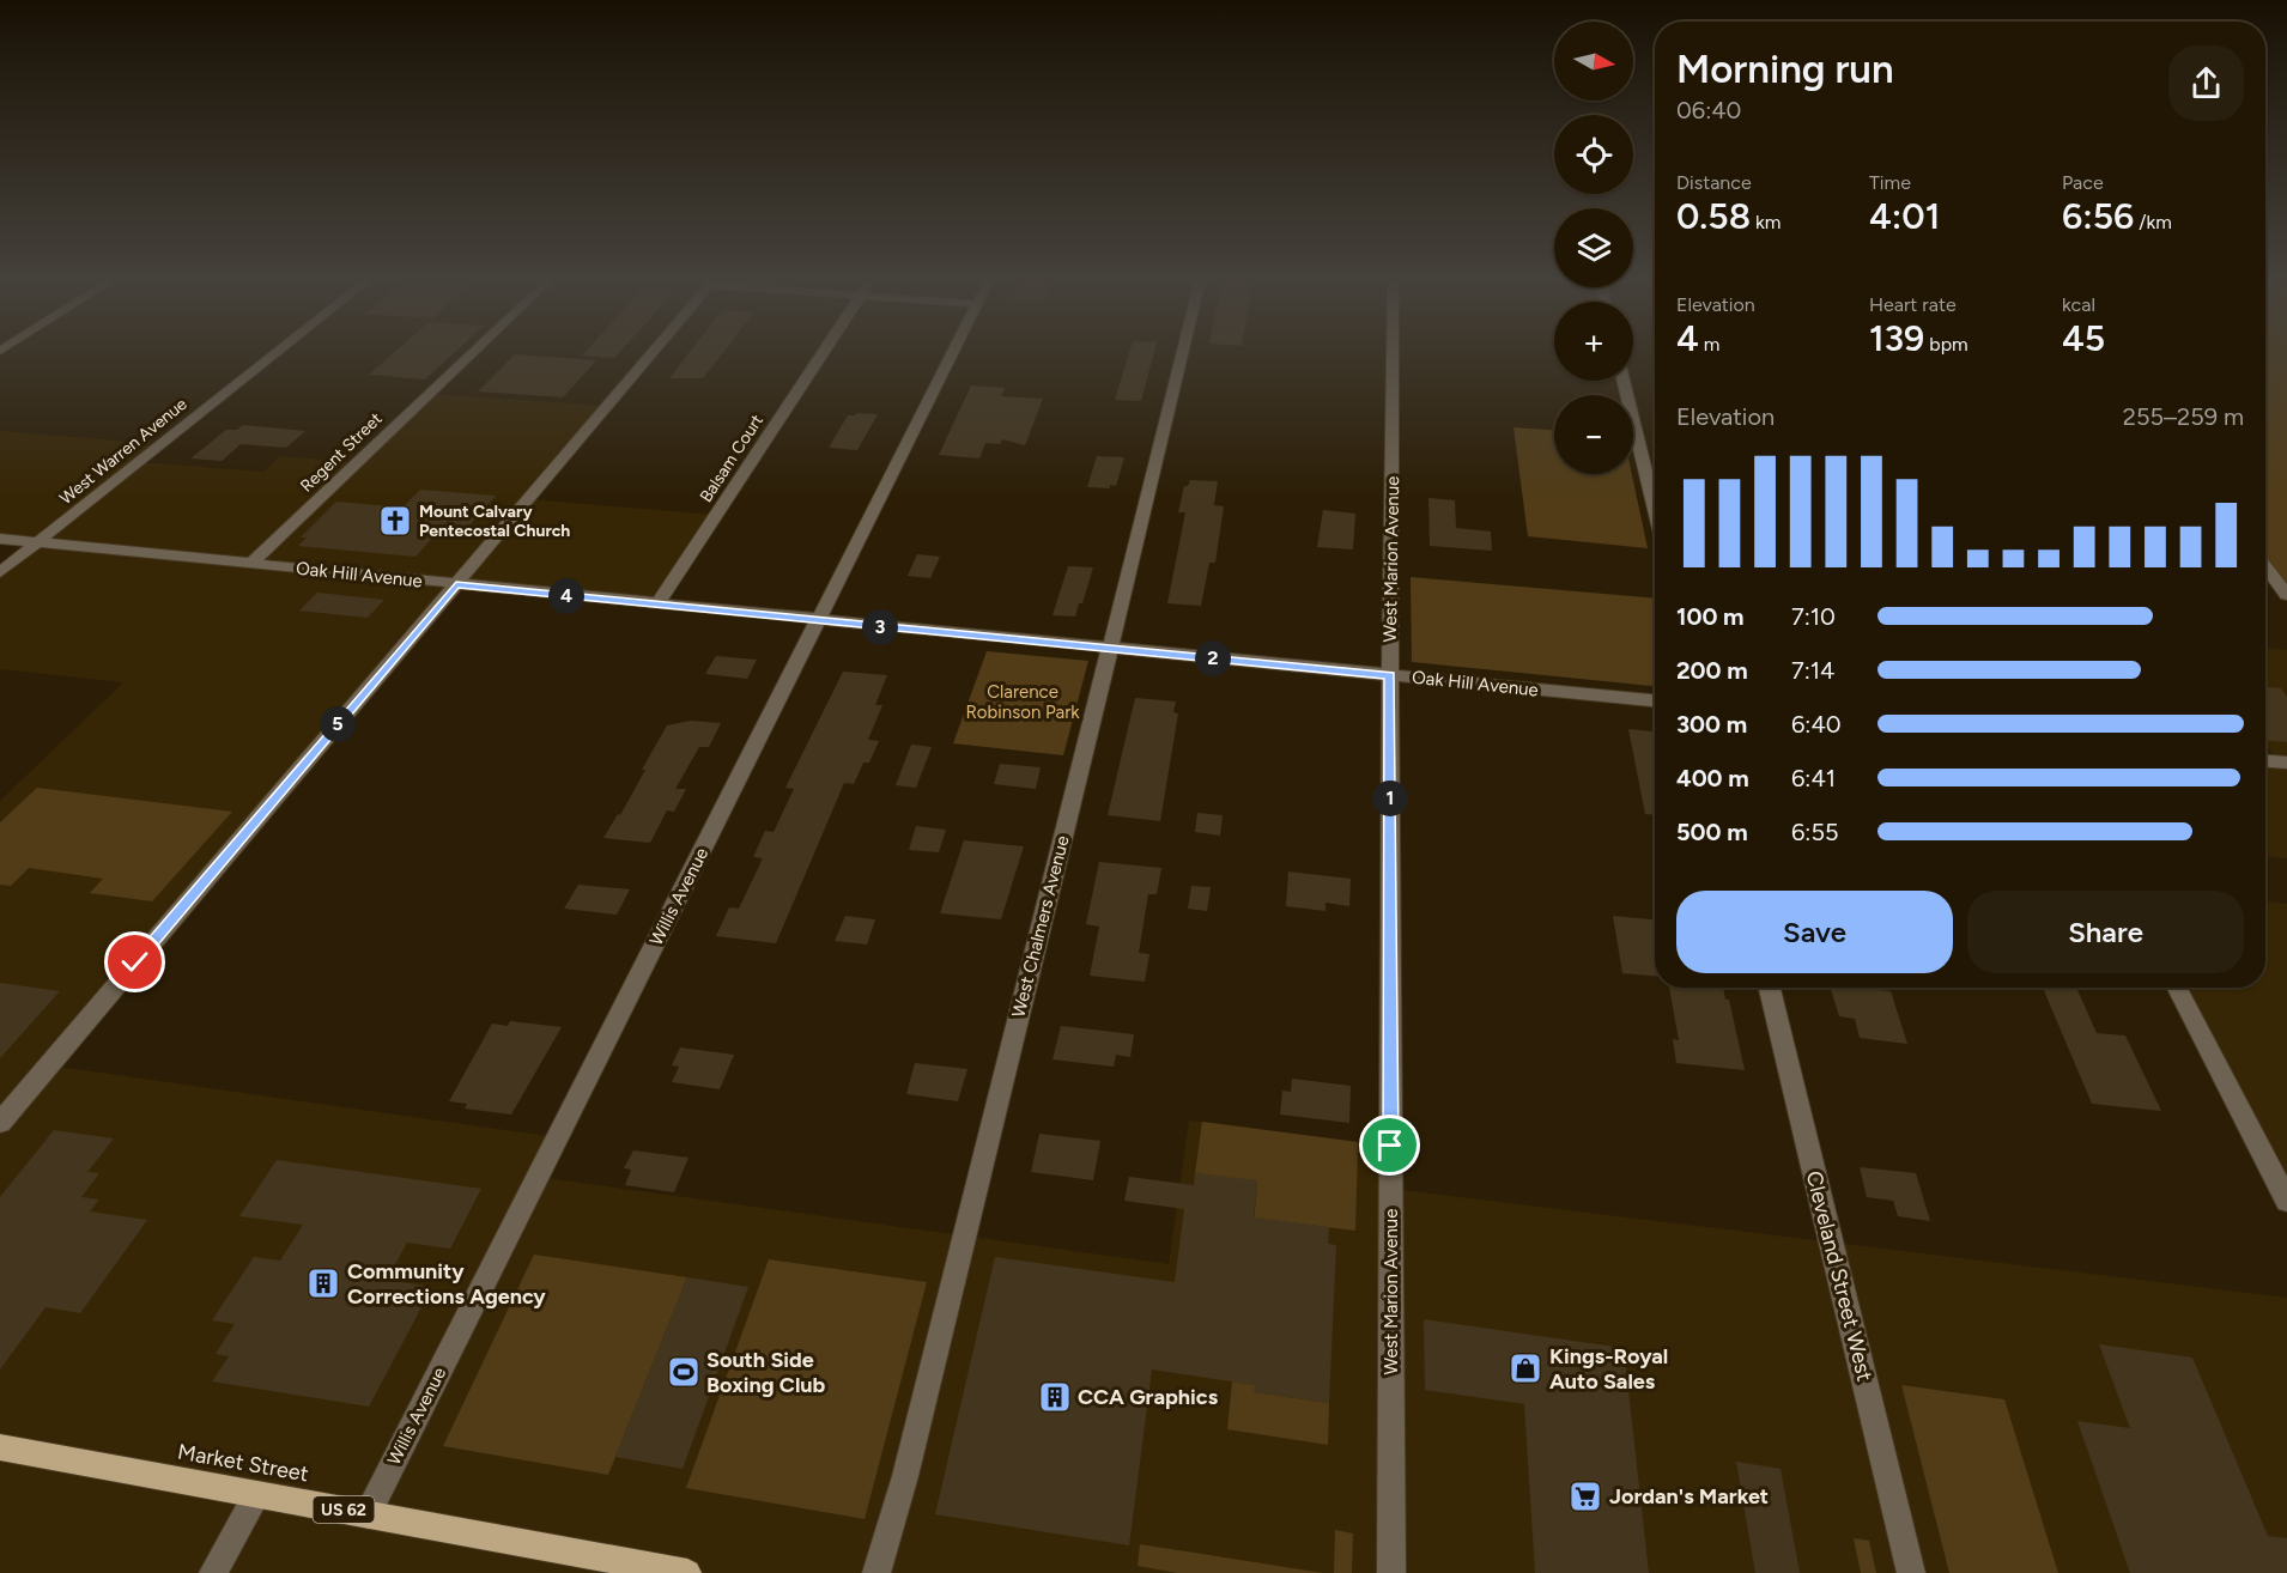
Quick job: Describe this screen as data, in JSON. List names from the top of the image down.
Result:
{
  "streets": {
    "main road": ["Market Street", "US 62"],
    "street": [
      "West Warren Avenue",
      "Regent Street",
      "Balsam Court",
      "West Marion Avenue",
      "Oak Hill Avenue",
      "Willis Avenue",
      "West Chalmers Avenue",
      "Cleveland Street West"
    ]
  },
  "crossings": [
    ["West Warren Avenue", "Oak Hill Avenue"],
    ["Regent Street", "Oak Hill Avenue"],
    ["Balsam Court", "Oak Hill Avenue"],
    ["West Marion Avenue", "Oak Hill Avenue"],
    ["Oak Hill Avenue", "Willis Avenue"],
    ["Oak Hill Avenue", "West Chalmers Avenue"],
    ["Willis Avenue", "Market Street"]
  ],
  "parks": ["Clarence Robinson Park"],
  "places": {
    "church": ["Mount Calvary Pentecostal Church"],
    "building": ["Community Corrections Agency", "CCA Graphics"],
    "shop": ["Kings-Royal Auto Sales"],
    "sports": ["South Side Boxing Club"],
    "supermarket": ["Jordan's Market"]
  },
  "north": "right",
  "page": {
    "map_buttons": ["+", "−"],
    "heading": ["Morning run", "06:40"],
    "stats": [
      ["Distance", "0.58 km"],
      ["Time", "4:01"],
      ["Pace", "6:56 /km"],
      ["Elevation", "4 m"],
      ["Heart rate", "139 bpm"],
      ["kcal", "45"]
    ],
    "chart": ["Elevation", "255–259 m"],
    "pins": [
      "4",
      "3",
      "2",
      "5",
      "1"
    ],
    "list": [
      {
        "name": "100 m",
        "note": "7:10"
      },
      {
        "name": "200 m",
        "note": "7:14"
      },
      {
        "name": "300 m",
        "note": "6:40"
      },
      {
        "name": "400 m",
        "note": "6:41"
      },
      {
        "name": "500 m",
        "note": "6:55"
      }
    ],
    "buttons": ["Save", "Share"]
  }
}
